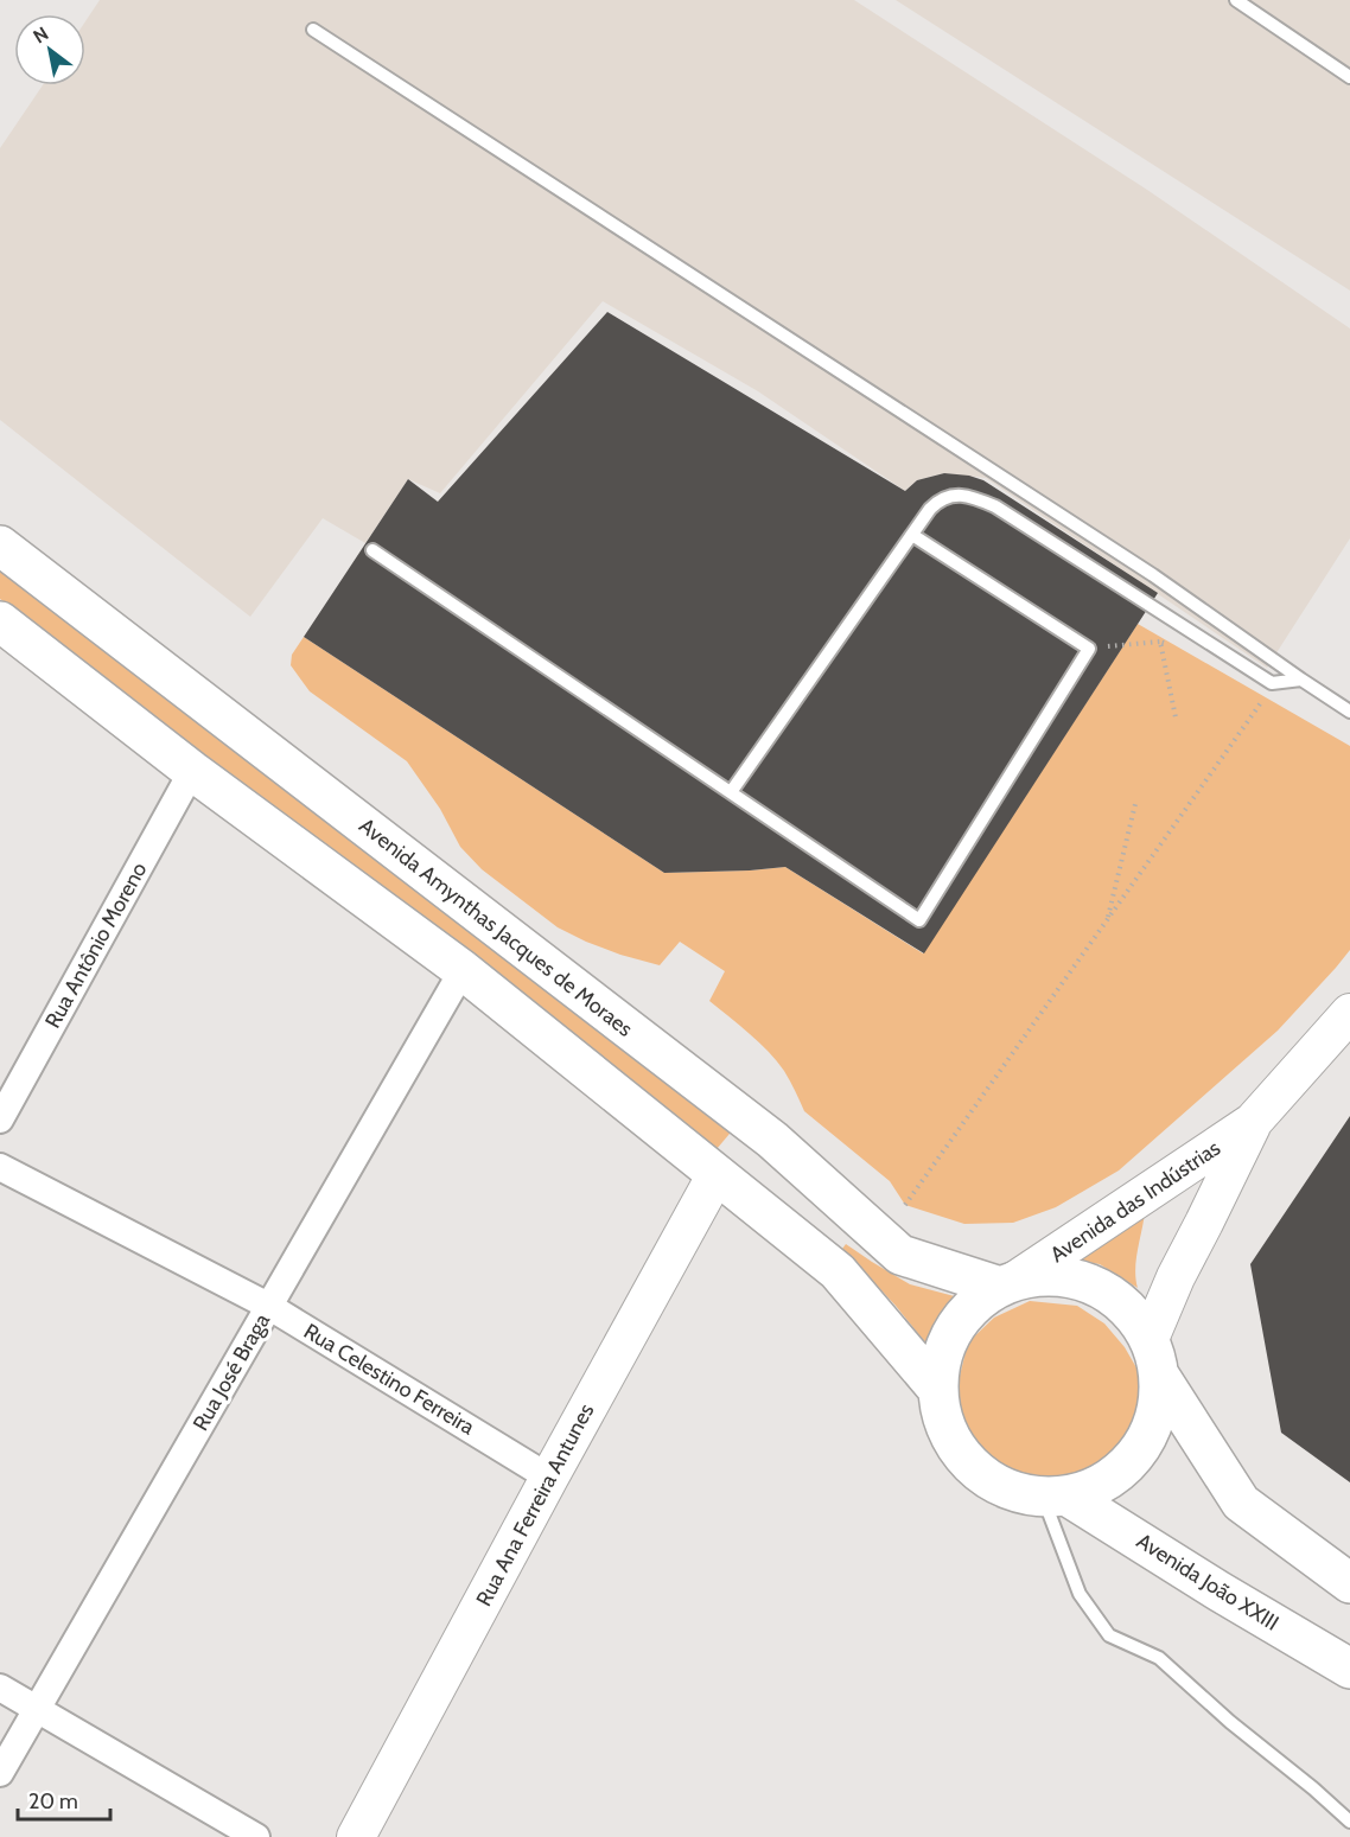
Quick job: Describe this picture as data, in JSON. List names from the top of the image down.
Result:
{
  "streets": {
    "main road": ["Avenida Amynthas Jacques de Moraes", "Avenida João XXIII"],
    "street": [
      "Rua Antônio Moreno",
      "Avenida das Indústrias",
      "Rua José Braga",
      "Rua Celestino Ferreira",
      "Rua Ana Ferreira Antunes"
    ]
  },
  "crossings": [
    ["Avenida Amynthas Jacques de Moraes", "Avenida das Indústrias"],
    ["Avenida Amynthas Jacques de Moraes", "Avenida João XXIII"],
    ["Avenida das Indústrias", "Avenida João XXIII"],
    ["Rua José Braga", "Rua Celestino Ferreira"],
    ["Rua Celestino Ferreira", "Rua Ana Ferreira Antunes"]
  ],
  "scale_bar": "20 m",
  "north": "top left"
}
